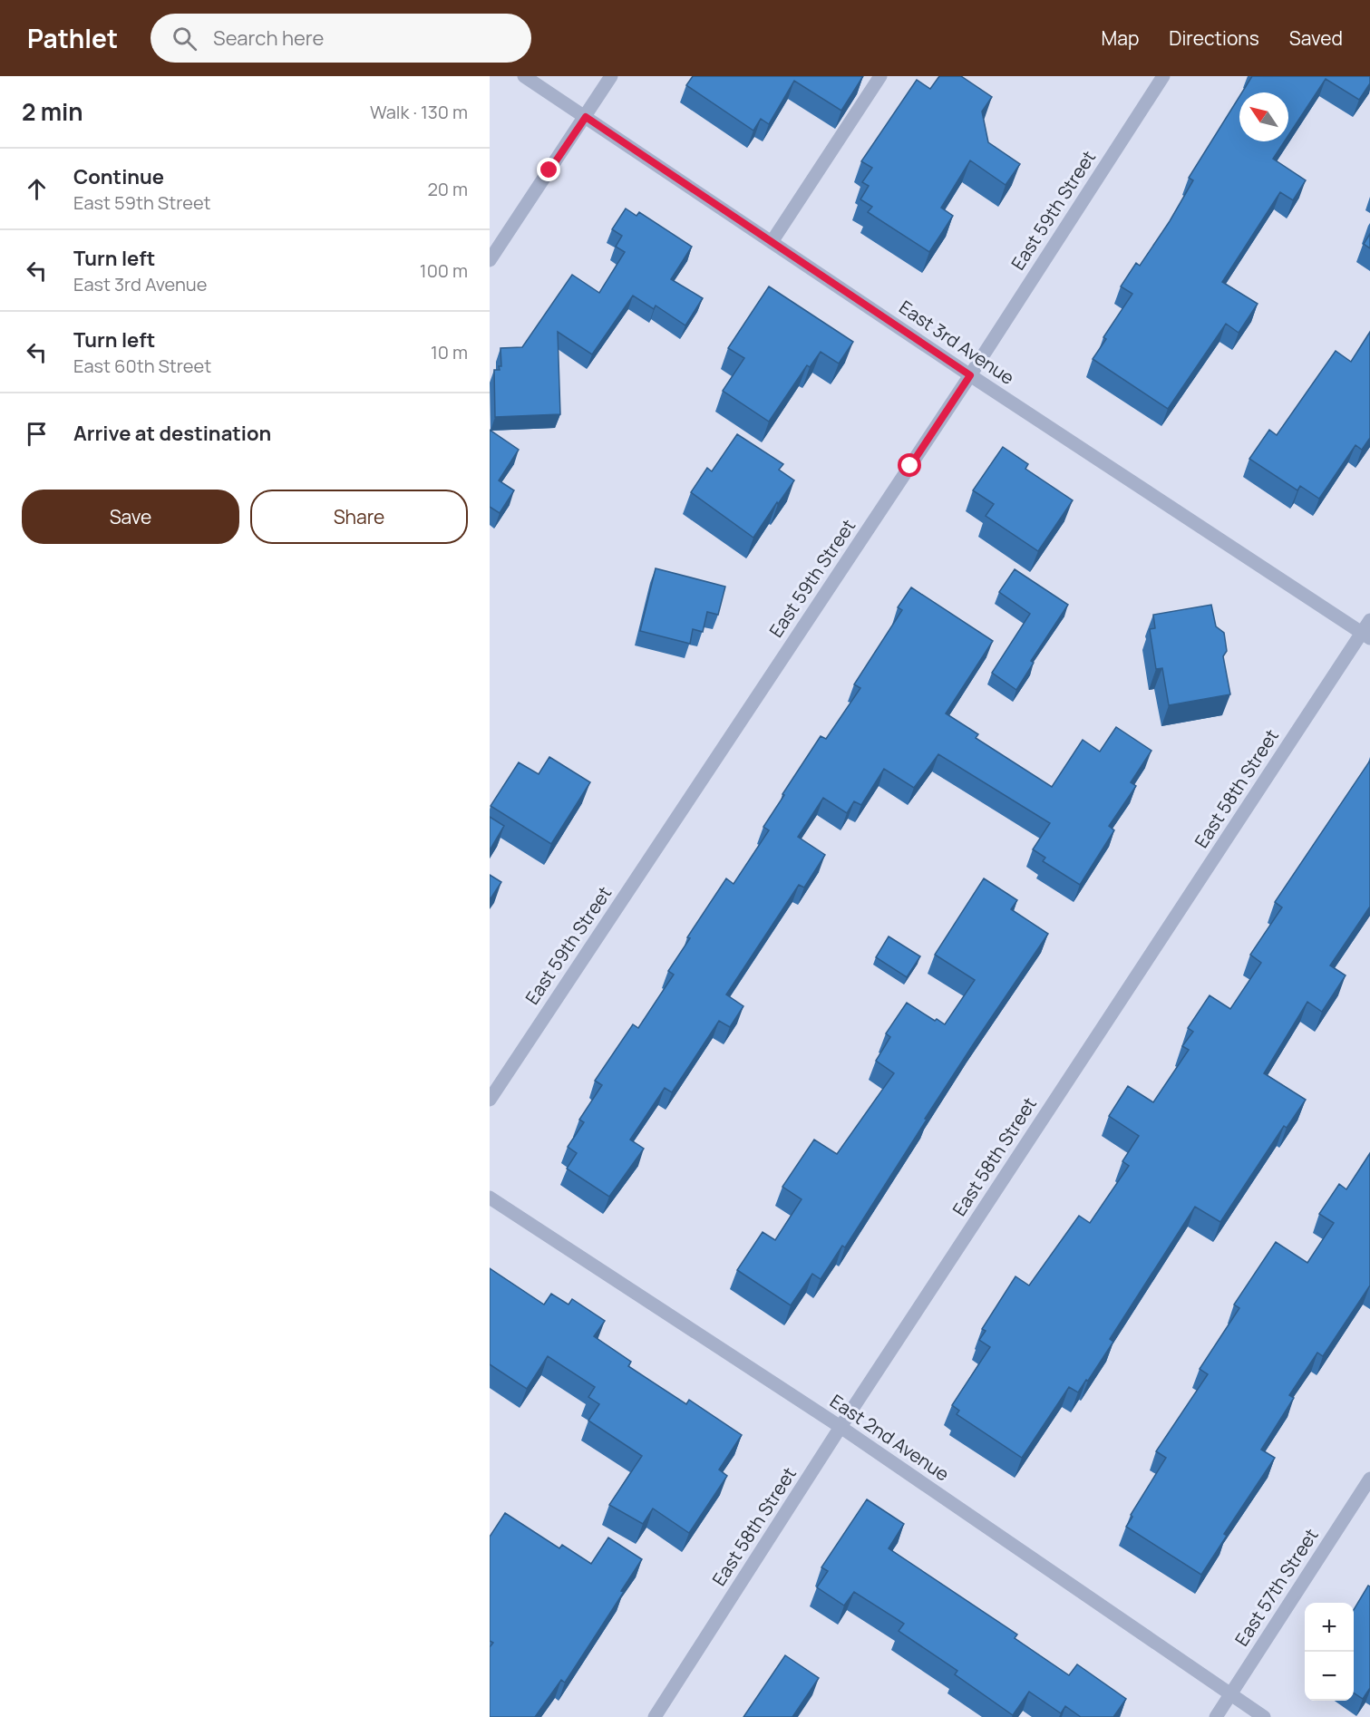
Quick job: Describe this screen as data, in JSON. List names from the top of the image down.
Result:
{
  "streets": {
    "street": [
      "East 59th Street",
      "East 3rd Avenue",
      "East 58th Street",
      "East 2nd Avenue",
      "East 57th Street"
    ]
  },
  "crossings": [
    ["East 59th Street", "East 3rd Avenue"],
    ["East 3rd Avenue", "East 58th Street"],
    ["East 58th Street", "East 2nd Avenue"],
    ["East 2nd Avenue", "East 57th Street"]
  ],
  "north": "top left",
  "page": {
    "header": "Pathlet",
    "search": "Search here",
    "nav": ["Map", "Directions", "Saved"],
    "heading": ["2 min", "Walk · 130 m"],
    "list": [
      ["Continue", "East 59th Street", "20 m"],
      ["Turn left", "East 3rd Avenue", "100 m"],
      ["Turn left", "East 60th Street", "10 m"],
      "Arrive at destination"
    ],
    "buttons": ["Save", "Share"],
    "map_buttons": ["+", "−"]
  }
}
